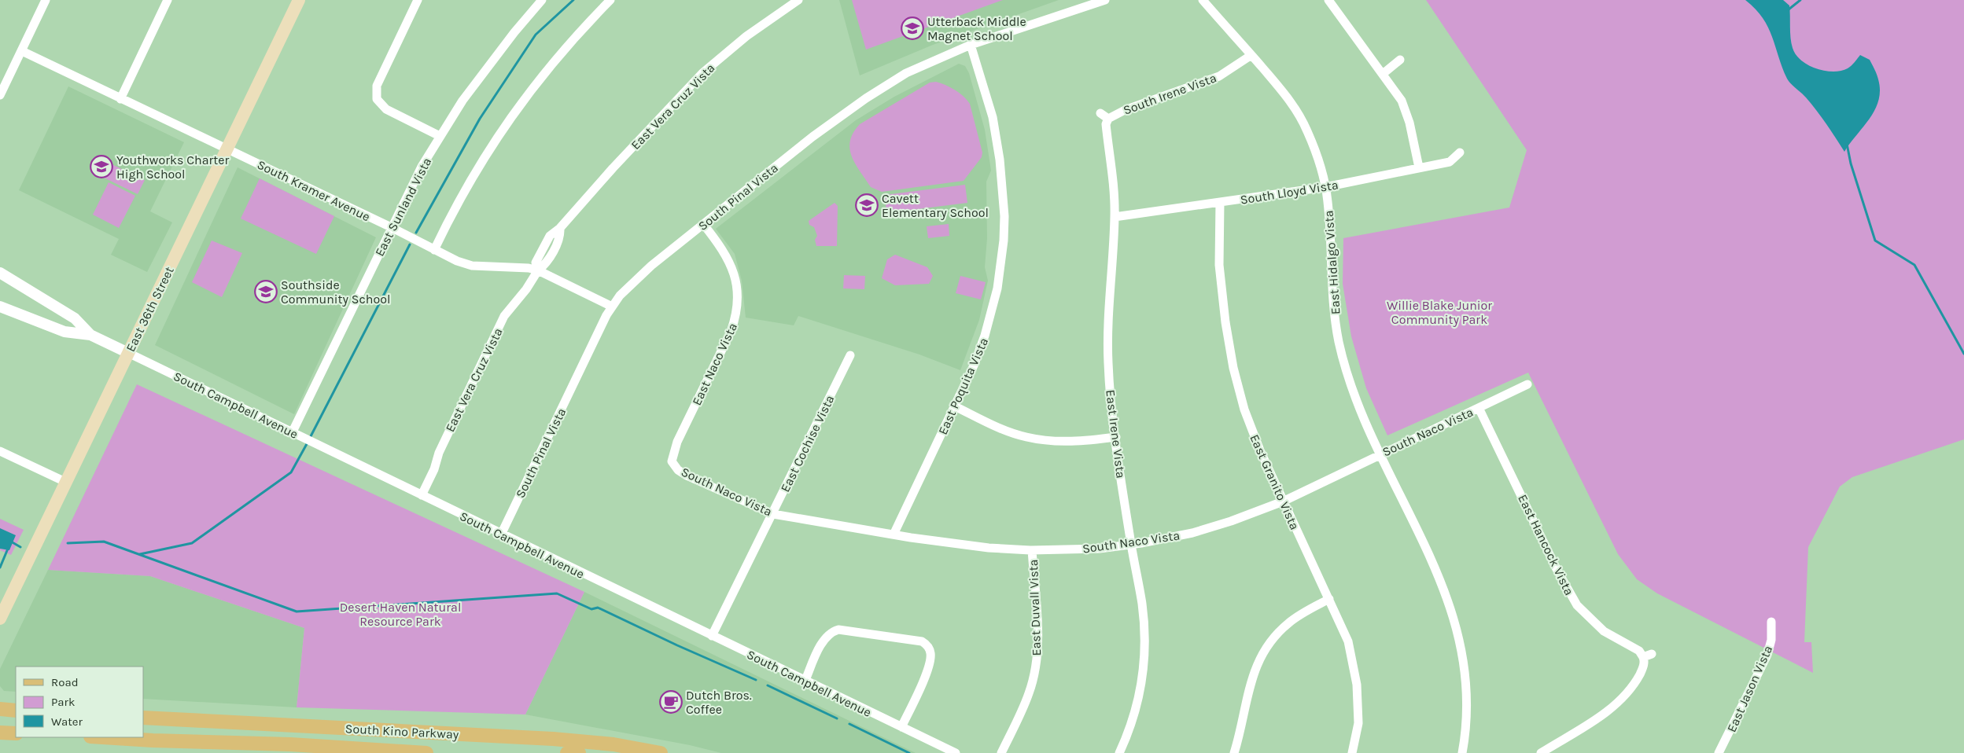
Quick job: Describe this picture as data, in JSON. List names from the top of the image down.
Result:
{
  "streets": {
    "main road": ["East 36th Street", "South Kino Parkway"],
    "street": [
      "South Irene Vista",
      "East Vera Cruz Vista",
      "South Kramer Avenue",
      "South Lloyd Vista",
      "South Pinal Vista",
      "East Sunland Vista",
      "East Hidalgo Vista",
      "East Naco Vista",
      "East Poquita Vista",
      "South Campbell Avenue",
      "South Naco Vista",
      "East Irene Vista",
      "East Cochise Vista",
      "East Granito Vista",
      "East Hancock Vista",
      "East Duvall Vista",
      "East Jason Vista"
    ]
  },
  "crossings": [
    ["South Irene Vista", "East Hidalgo Vista"],
    ["South Irene Vista", "East Irene Vista"],
    ["East Vera Cruz Vista", "South Kramer Avenue"],
    ["East Vera Cruz Vista", "South Campbell Avenue"],
    ["South Kramer Avenue", "South Pinal Vista"],
    ["South Kramer Avenue", "East Sunland Vista"],
    ["South Kramer Avenue", "East 36th Street"],
    ["South Lloyd Vista", "East Hidalgo Vista"],
    ["South Lloyd Vista", "East Irene Vista"],
    ["South Lloyd Vista", "East Granito Vista"],
    ["South Pinal Vista", "East Naco Vista"],
    ["South Pinal Vista", "East Poquita Vista"],
    ["South Pinal Vista", "South Campbell Avenue"],
    ["East Sunland Vista", "South Campbell Avenue"],
    ["East Hidalgo Vista", "South Naco Vista"],
    ["East 36th Street", "South Campbell Avenue"],
    ["East Naco Vista", "South Naco Vista"],
    ["East Poquita Vista", "South Naco Vista"],
    ["South Campbell Avenue", "East Cochise Vista"],
    ["South Naco Vista", "East Irene Vista"],
    ["South Naco Vista", "East Cochise Vista"],
    ["South Naco Vista", "East Granito Vista"],
    ["South Naco Vista", "East Hancock Vista"],
    ["South Naco Vista", "East Duvall Vista"]
  ],
  "parks": ["Willie Blake Junior Community Park", "Desert Haven Natural Resource Park"],
  "places": {
    "school or university": [
      "Utterback Middle Magnet School",
      "Youthworks Charter High School",
      "Cavett Elementary School",
      "Southside Community School"
    ],
    "cafe": ["Dutch Bros. Coffee"]
  },
  "legend": ["Road", "Park", "Water"]
}
